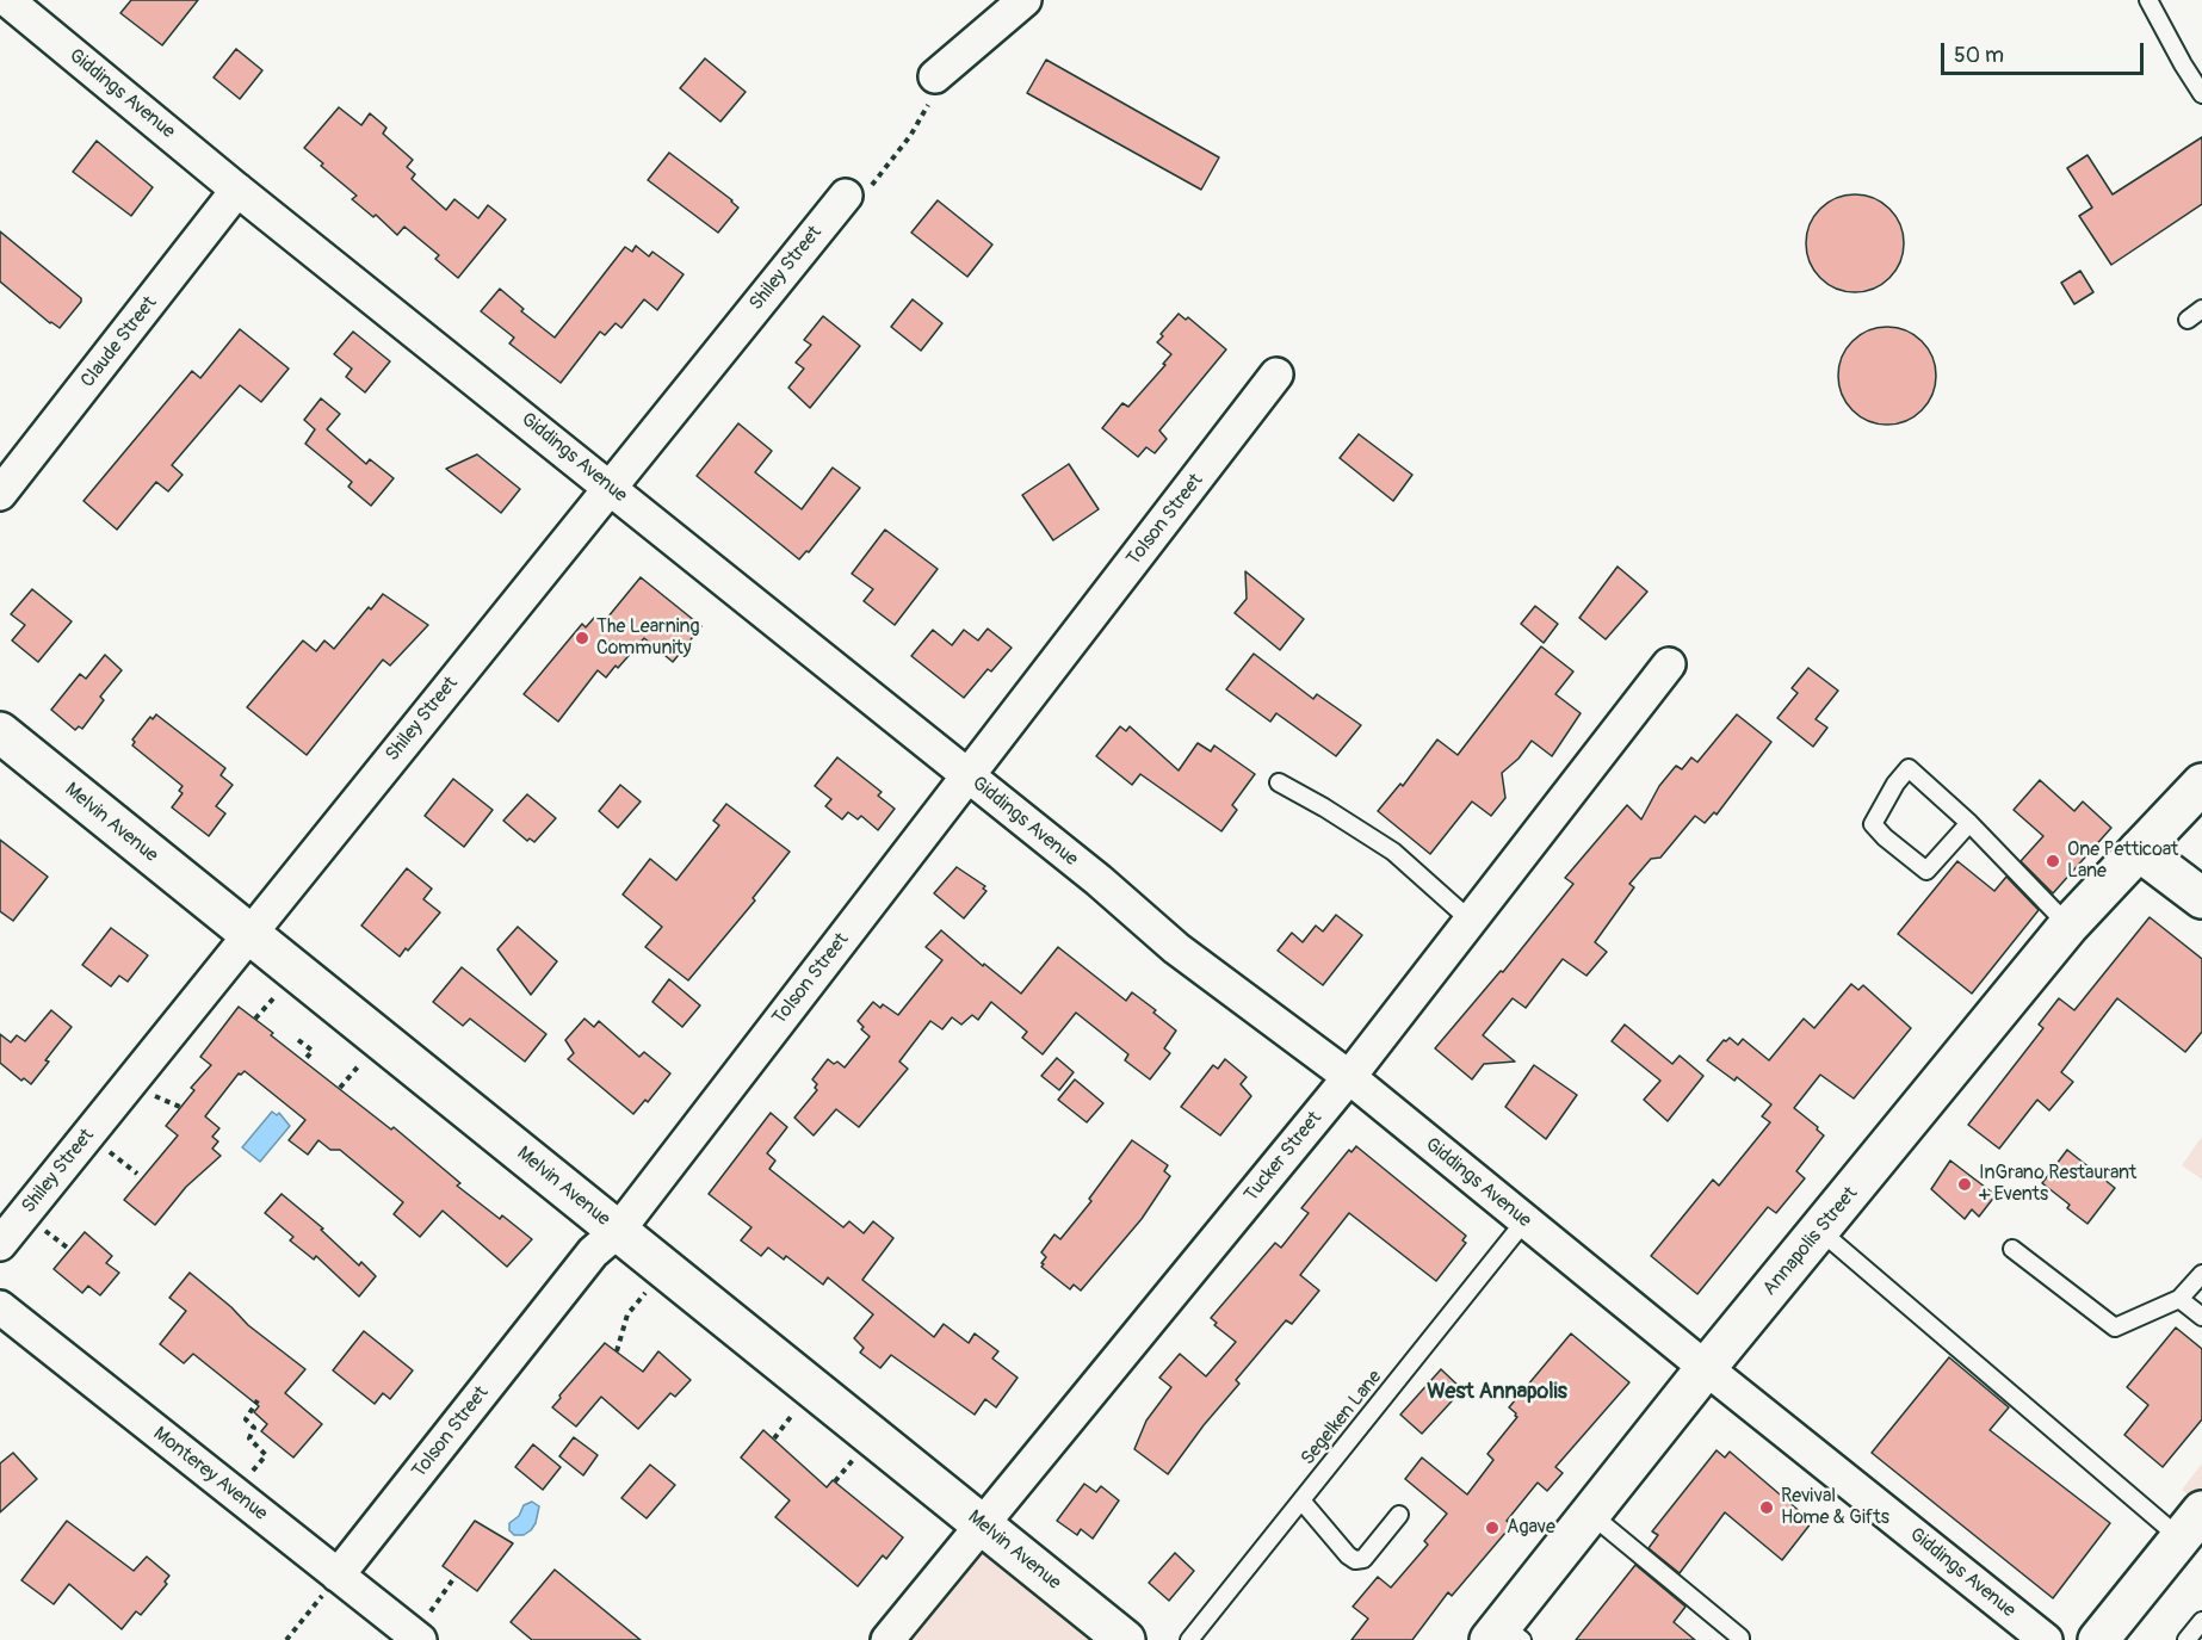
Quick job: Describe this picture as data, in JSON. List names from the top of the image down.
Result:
{
  "streets": {
    "street": [
      "Giddings Avenue",
      "Shiley Street",
      "Claude Street",
      "Tolson Street",
      "Melvin Avenue",
      "Tucker Street",
      "Annapolis Street",
      "Monterey Avenue"
    ],
    "lane": ["Segelken Lane"]
  },
  "crossings": [
    ["Giddings Avenue", "Shiley Street"],
    ["Giddings Avenue", "Claude Street"],
    ["Giddings Avenue", "Tolson Street"],
    ["Giddings Avenue", "Tucker Street"],
    ["Giddings Avenue", "Annapolis Street"],
    ["Giddings Avenue", "Segelken Lane"],
    ["Shiley Street", "Melvin Avenue"],
    ["Tolson Street", "Melvin Avenue"],
    ["Tolson Street", "Monterey Avenue"],
    ["Melvin Avenue", "Tucker Street"]
  ],
  "districts": ["West Annapolis"],
  "places": [
    "The Learning Community",
    "One Petticoat Lane",
    "InGrano Restaurant + Events",
    "Revival Home & Gifts",
    "Agave"
  ],
  "scale_bar": "50 m"
}
